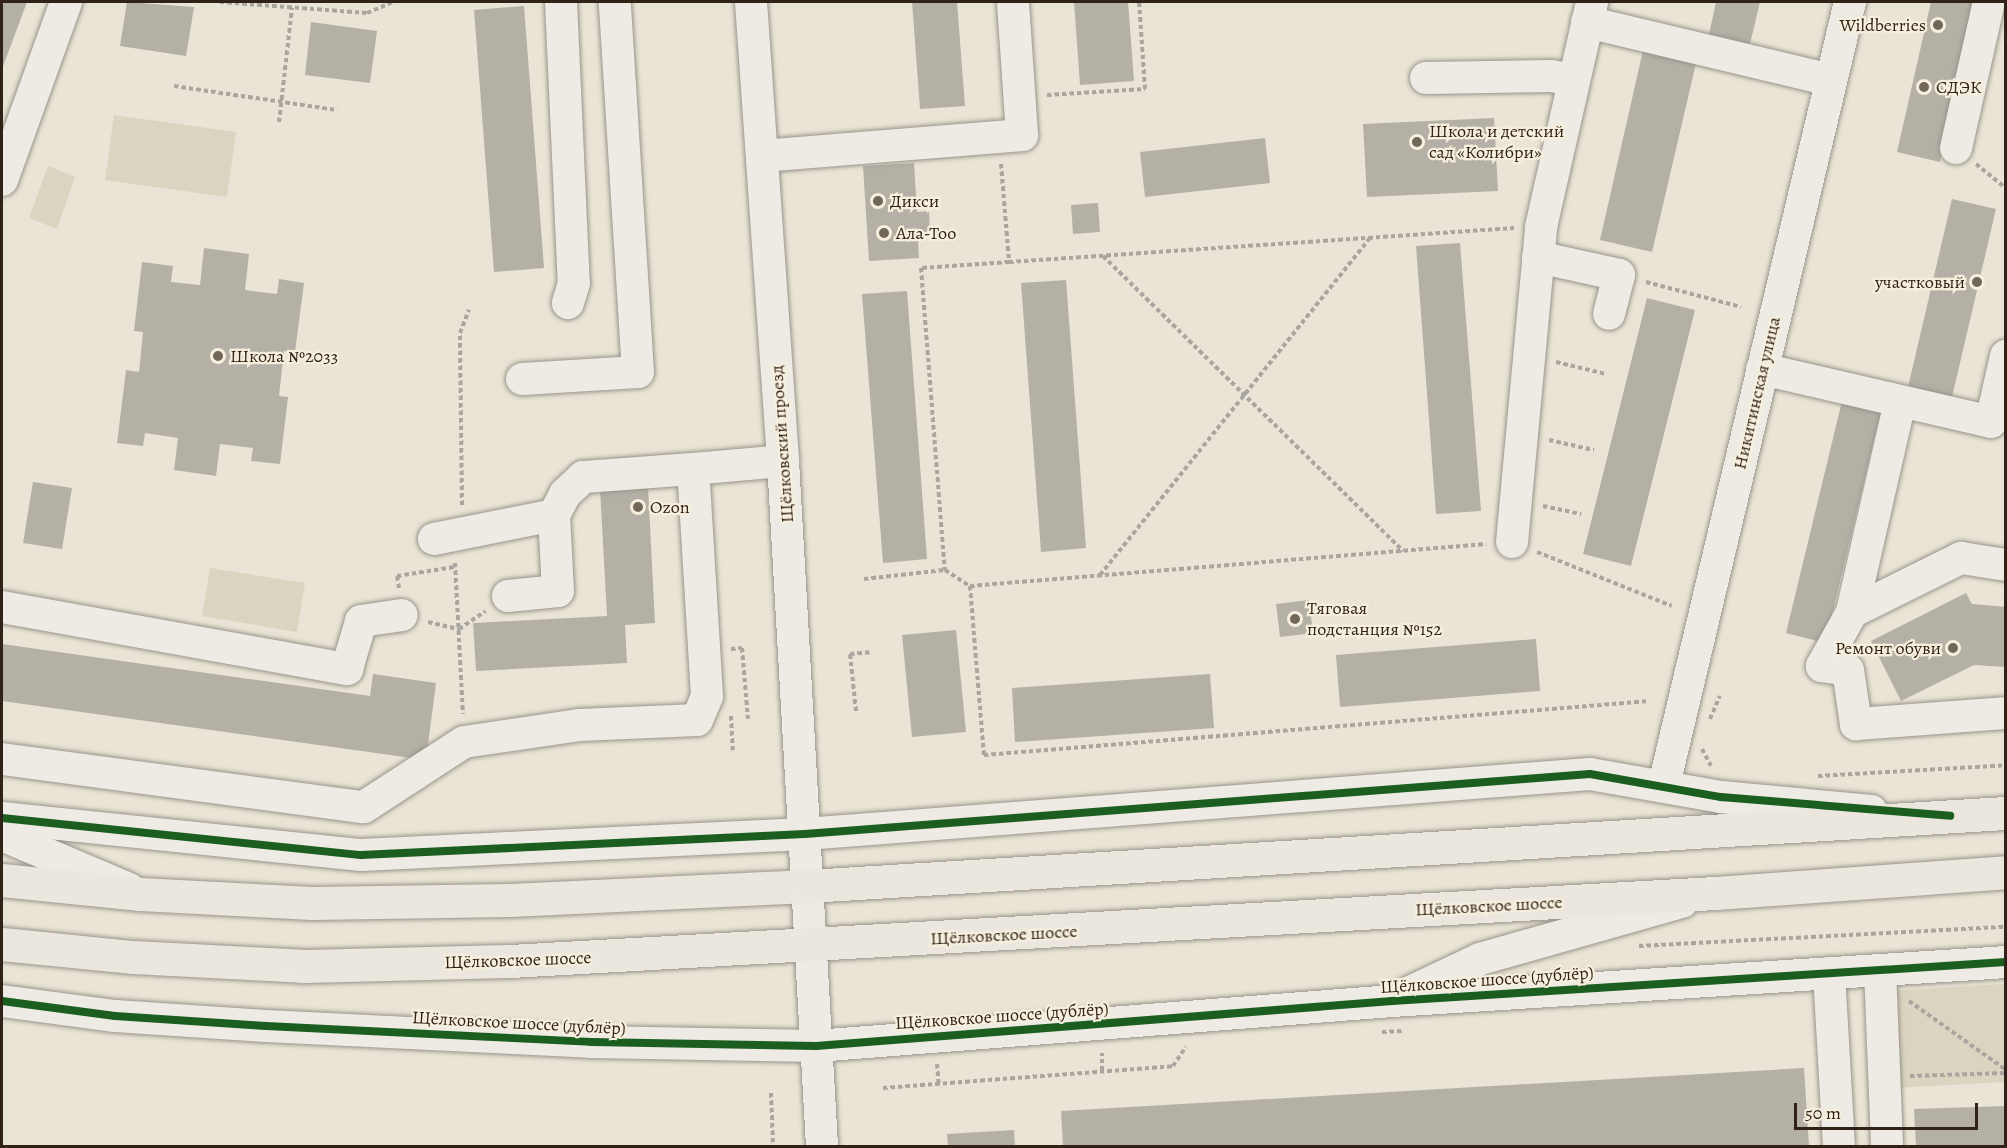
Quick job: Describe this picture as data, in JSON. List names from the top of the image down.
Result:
{
  "streets": {
    "main road": ["Щёлковское шоссе"],
    "street": ["Никитинская улица", "Щёлковский проезд", "Щёлковское шоссе (дублёр)"]
  },
  "crossings": [
    ["Щёлковский проезд", "Щёлковское шоссе"],
    ["Щёлковский проезд", "Щёлковское шоссе (дублёр)"]
  ],
  "places": [
    "Wildberries",
    "СДЭК",
    "Школа и детский сад «Колибри»",
    "Дикси",
    "Ала-Тоо",
    "участковый",
    "Школа №2033",
    "Ozon",
    "Тяговая подстанция №152",
    "Ремонт обуви"
  ],
  "scale_bar": "50 m"
}
